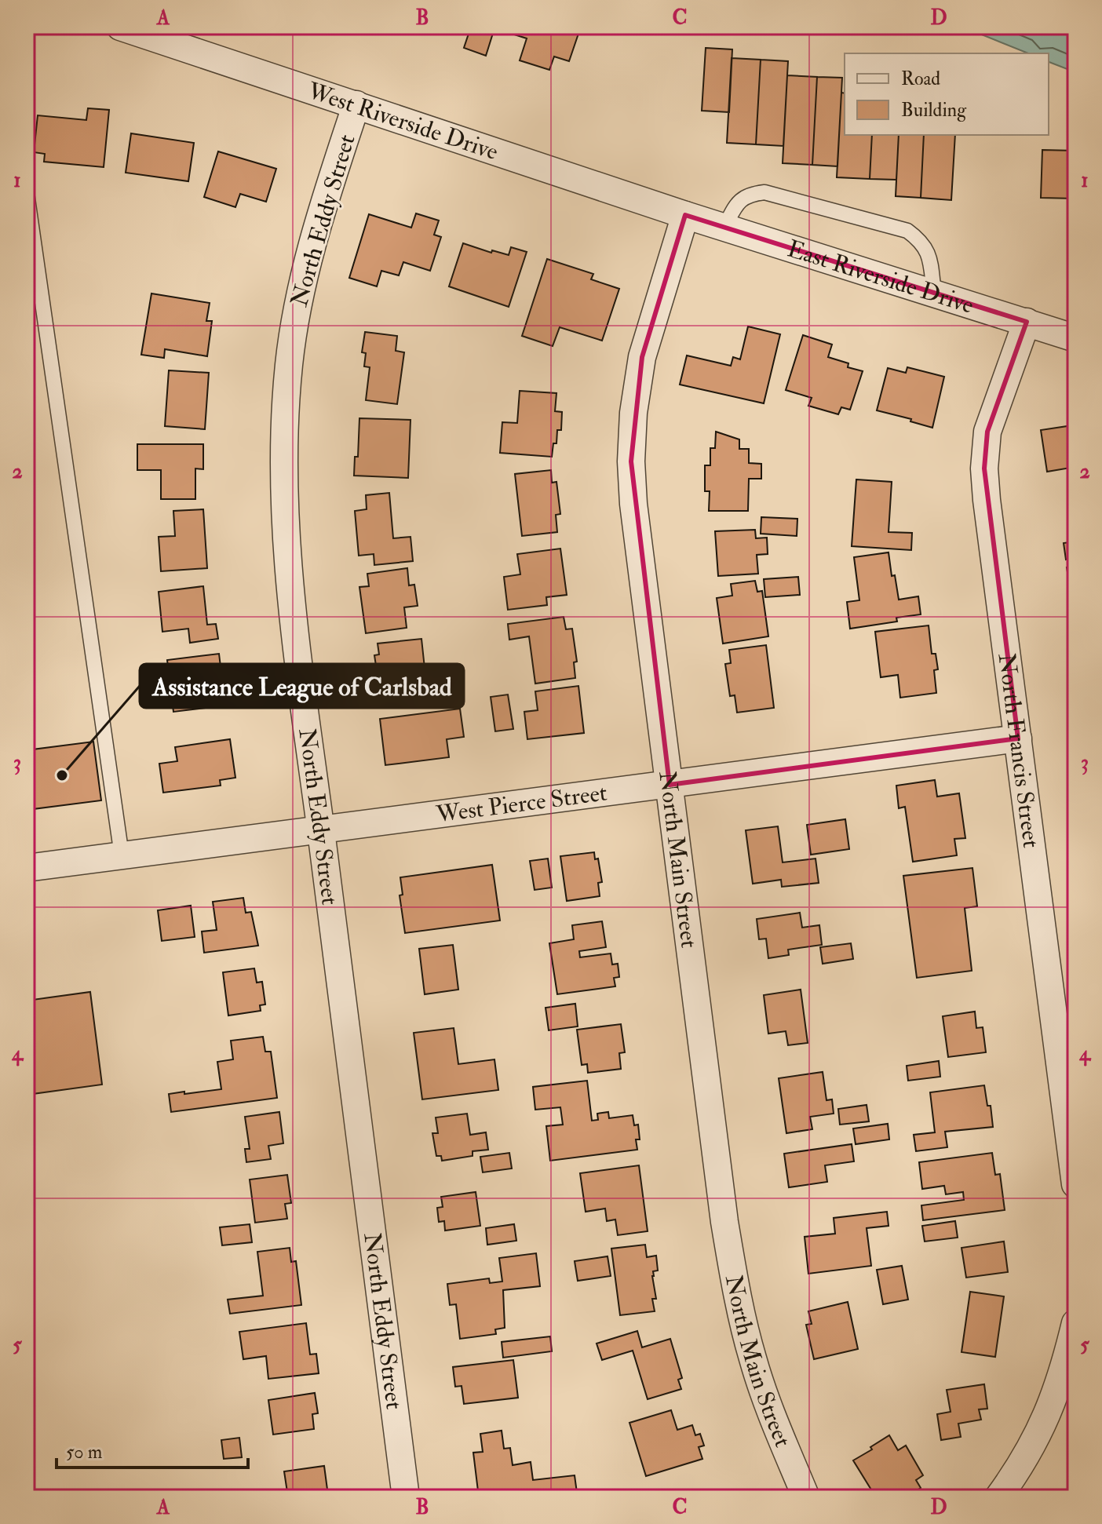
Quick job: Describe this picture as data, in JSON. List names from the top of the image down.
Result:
{
  "streets": {
    "street": [
      "West Riverside Drive",
      "North Eddy Street",
      "East Riverside Drive",
      "North Francis Street",
      "West Pierce Street",
      "North Main Street"
    ]
  },
  "crossings": [
    ["West Riverside Drive", "North Eddy Street"],
    ["West Riverside Drive", "East Riverside Drive"],
    ["West Riverside Drive", "North Main Street"],
    ["North Eddy Street", "West Pierce Street"],
    ["East Riverside Drive", "North Francis Street"],
    ["East Riverside Drive", "North Main Street"],
    ["North Francis Street", "West Pierce Street"],
    ["West Pierce Street", "North Main Street"]
  ],
  "places": ["Assistance League of Carlsbad"],
  "legend": ["Road", "Building"],
  "scale_bar": "50 m",
  "grid": {
    "columns": [
      "A",
      "B",
      "C",
      "D"
    ],
    "rows": [
      "1",
      "2",
      "3",
      "4",
      "5"
    ]
  }
}
